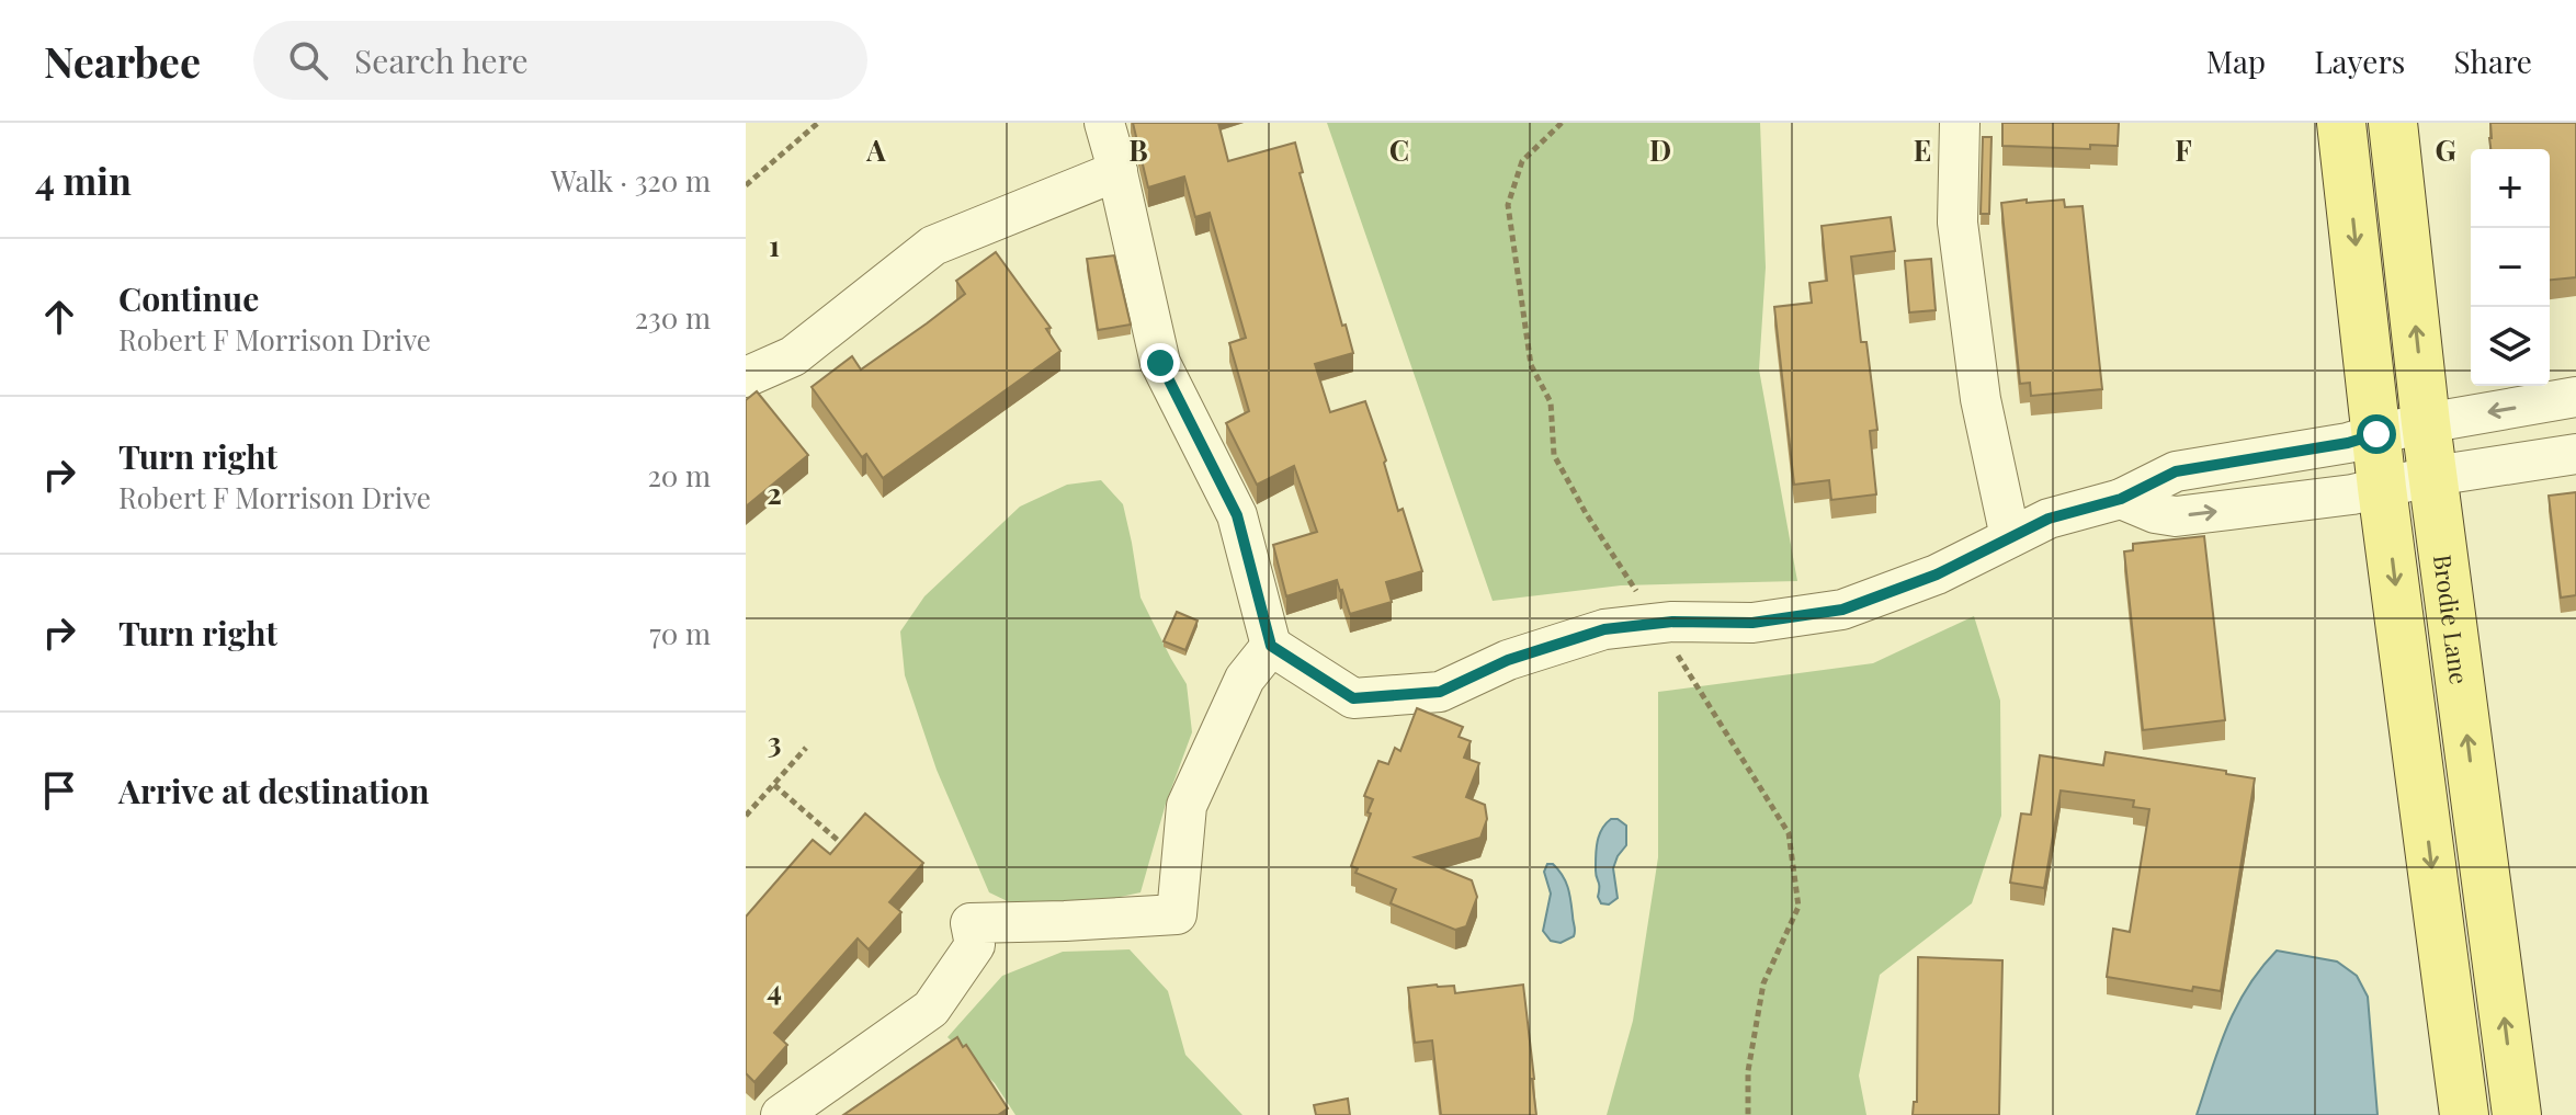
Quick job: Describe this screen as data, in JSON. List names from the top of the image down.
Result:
{
  "streets": {
    "main road": ["Brodie Lane"]
  },
  "page": {
    "header": "Nearbee",
    "search": "Search here",
    "nav": ["Map", "Layers", "Share"],
    "heading": ["4 min", "Walk · 320 m"],
    "map_buttons": ["+", "−"],
    "list": [
      ["Continue", "Robert F Morrison Drive", "230 m"],
      ["Turn right", "Robert F Morrison Drive", "20 m"],
      ["Turn right", "70 m"],
      "Arrive at destination"
    ]
  },
  "grid": {
    "columns": [
      "A",
      "B",
      "C",
      "D",
      "E",
      "F",
      "G"
    ],
    "rows": [
      "1",
      "2",
      "3",
      "4"
    ]
  }
}
